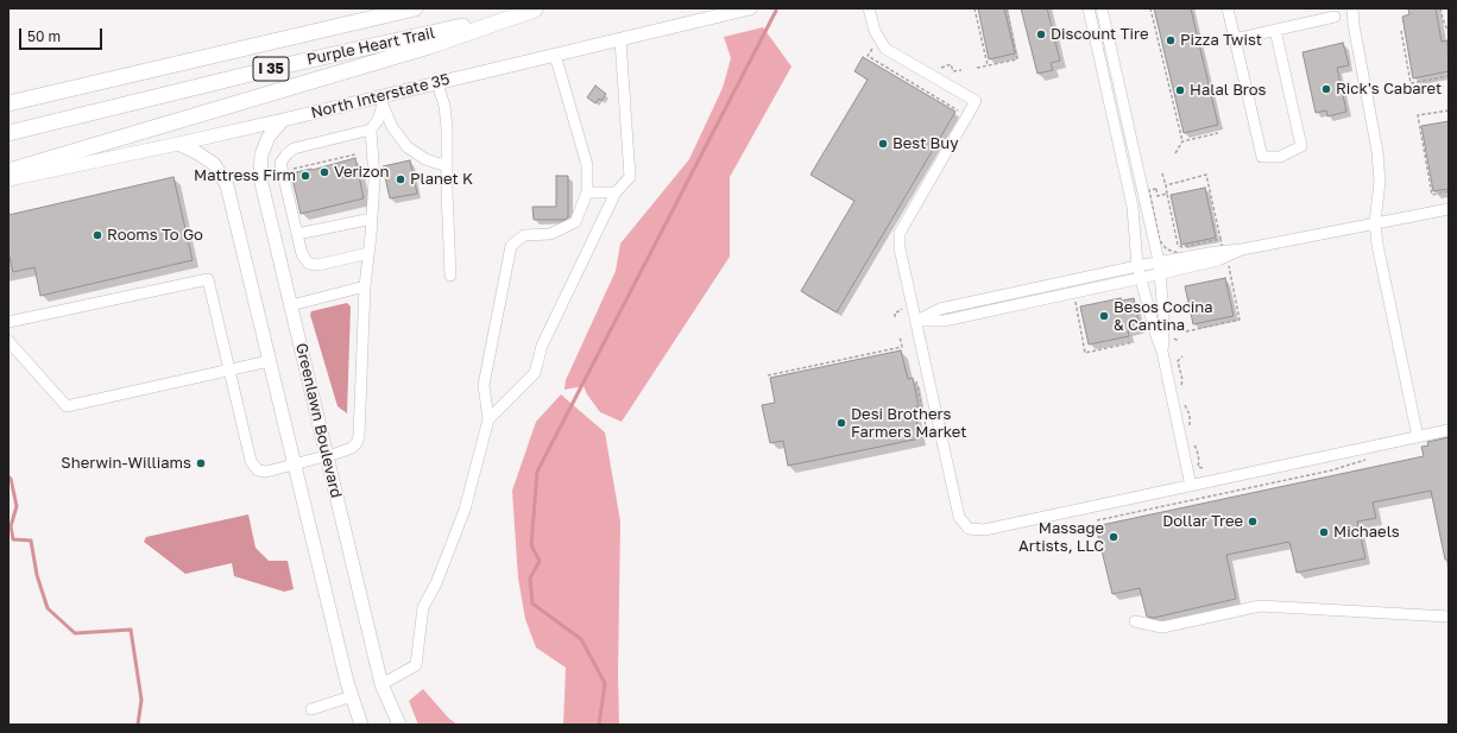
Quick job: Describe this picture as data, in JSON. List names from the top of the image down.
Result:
{
  "streets": {
    "highway": ["Purple Heart Trail", "I 35"],
    "main road": ["North Interstate 35", "Greenlawn Boulevard"]
  },
  "crossings": [
    ["North Interstate 35", "Greenlawn Boulevard"]
  ],
  "places": [
    "Discount Tire",
    "Pizza Twist",
    "Rick's Cabaret",
    "Halal Bros",
    "Best Buy",
    "Verizon",
    "Mattress Firm",
    "Planet K",
    "Rooms To Go",
    "Besos Cocina & Cantina",
    "Desi Brothers Farmers Market",
    "Sherwin-Williams",
    "Dollar Tree",
    "Michaels",
    "Massage Artists, LLC"
  ],
  "scale_bar": "50 m"
}
